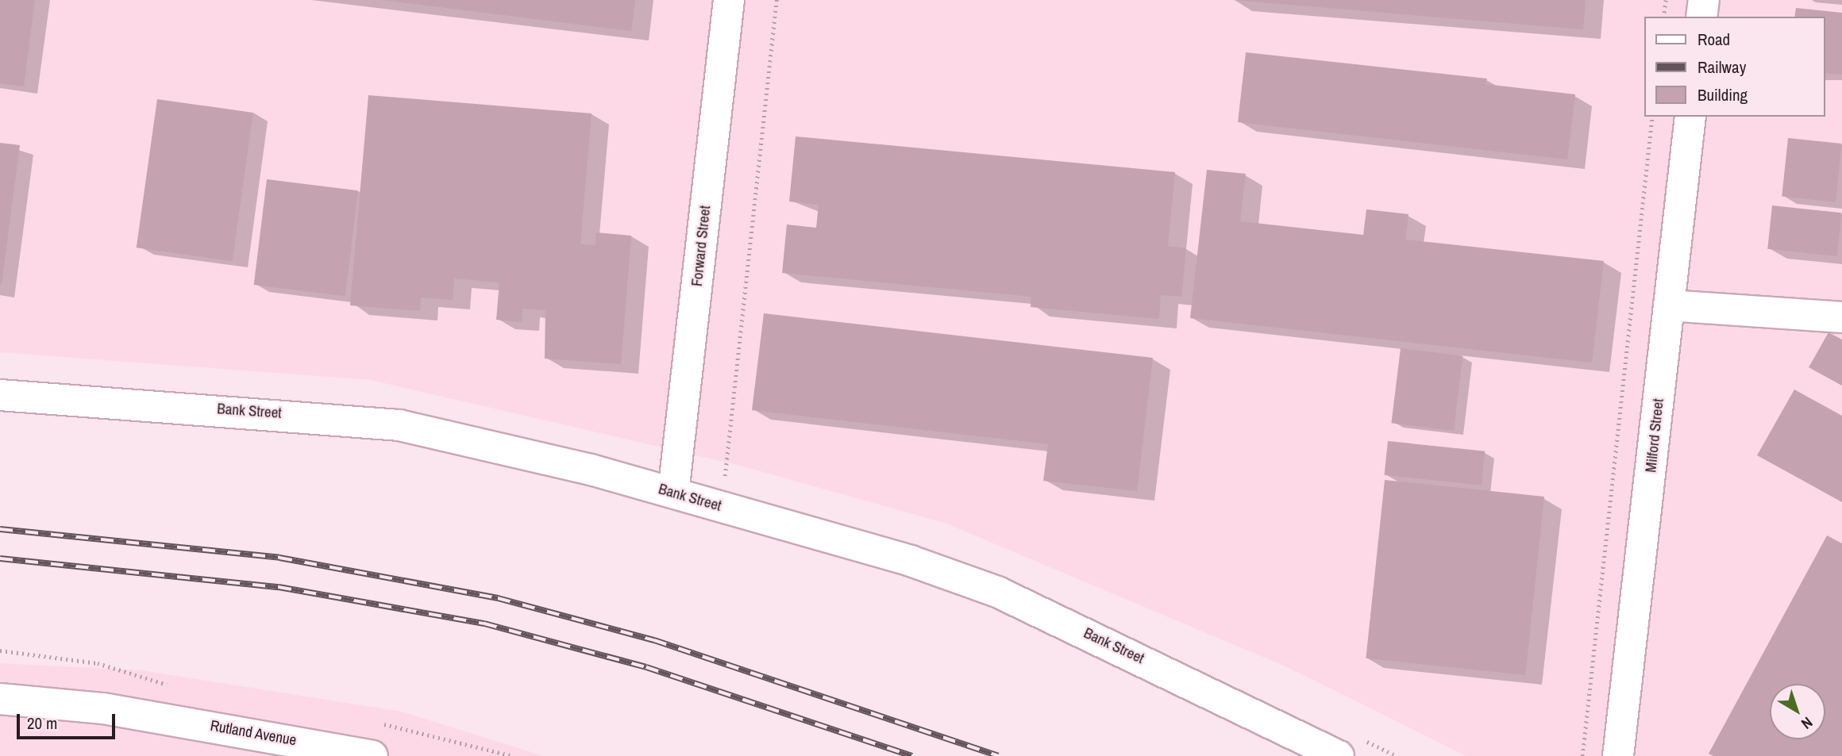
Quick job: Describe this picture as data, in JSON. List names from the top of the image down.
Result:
{
  "streets": {
    "street": [
      "Forward Street",
      "Bank Street",
      "Milford Street",
      "Rutland Avenue"
    ]
  },
  "crossings": [
    ["Forward Street", "Bank Street"]
  ],
  "legend": ["Road", "Railway", "Building"],
  "scale_bar": "20 m",
  "north": "bottom right"
}
